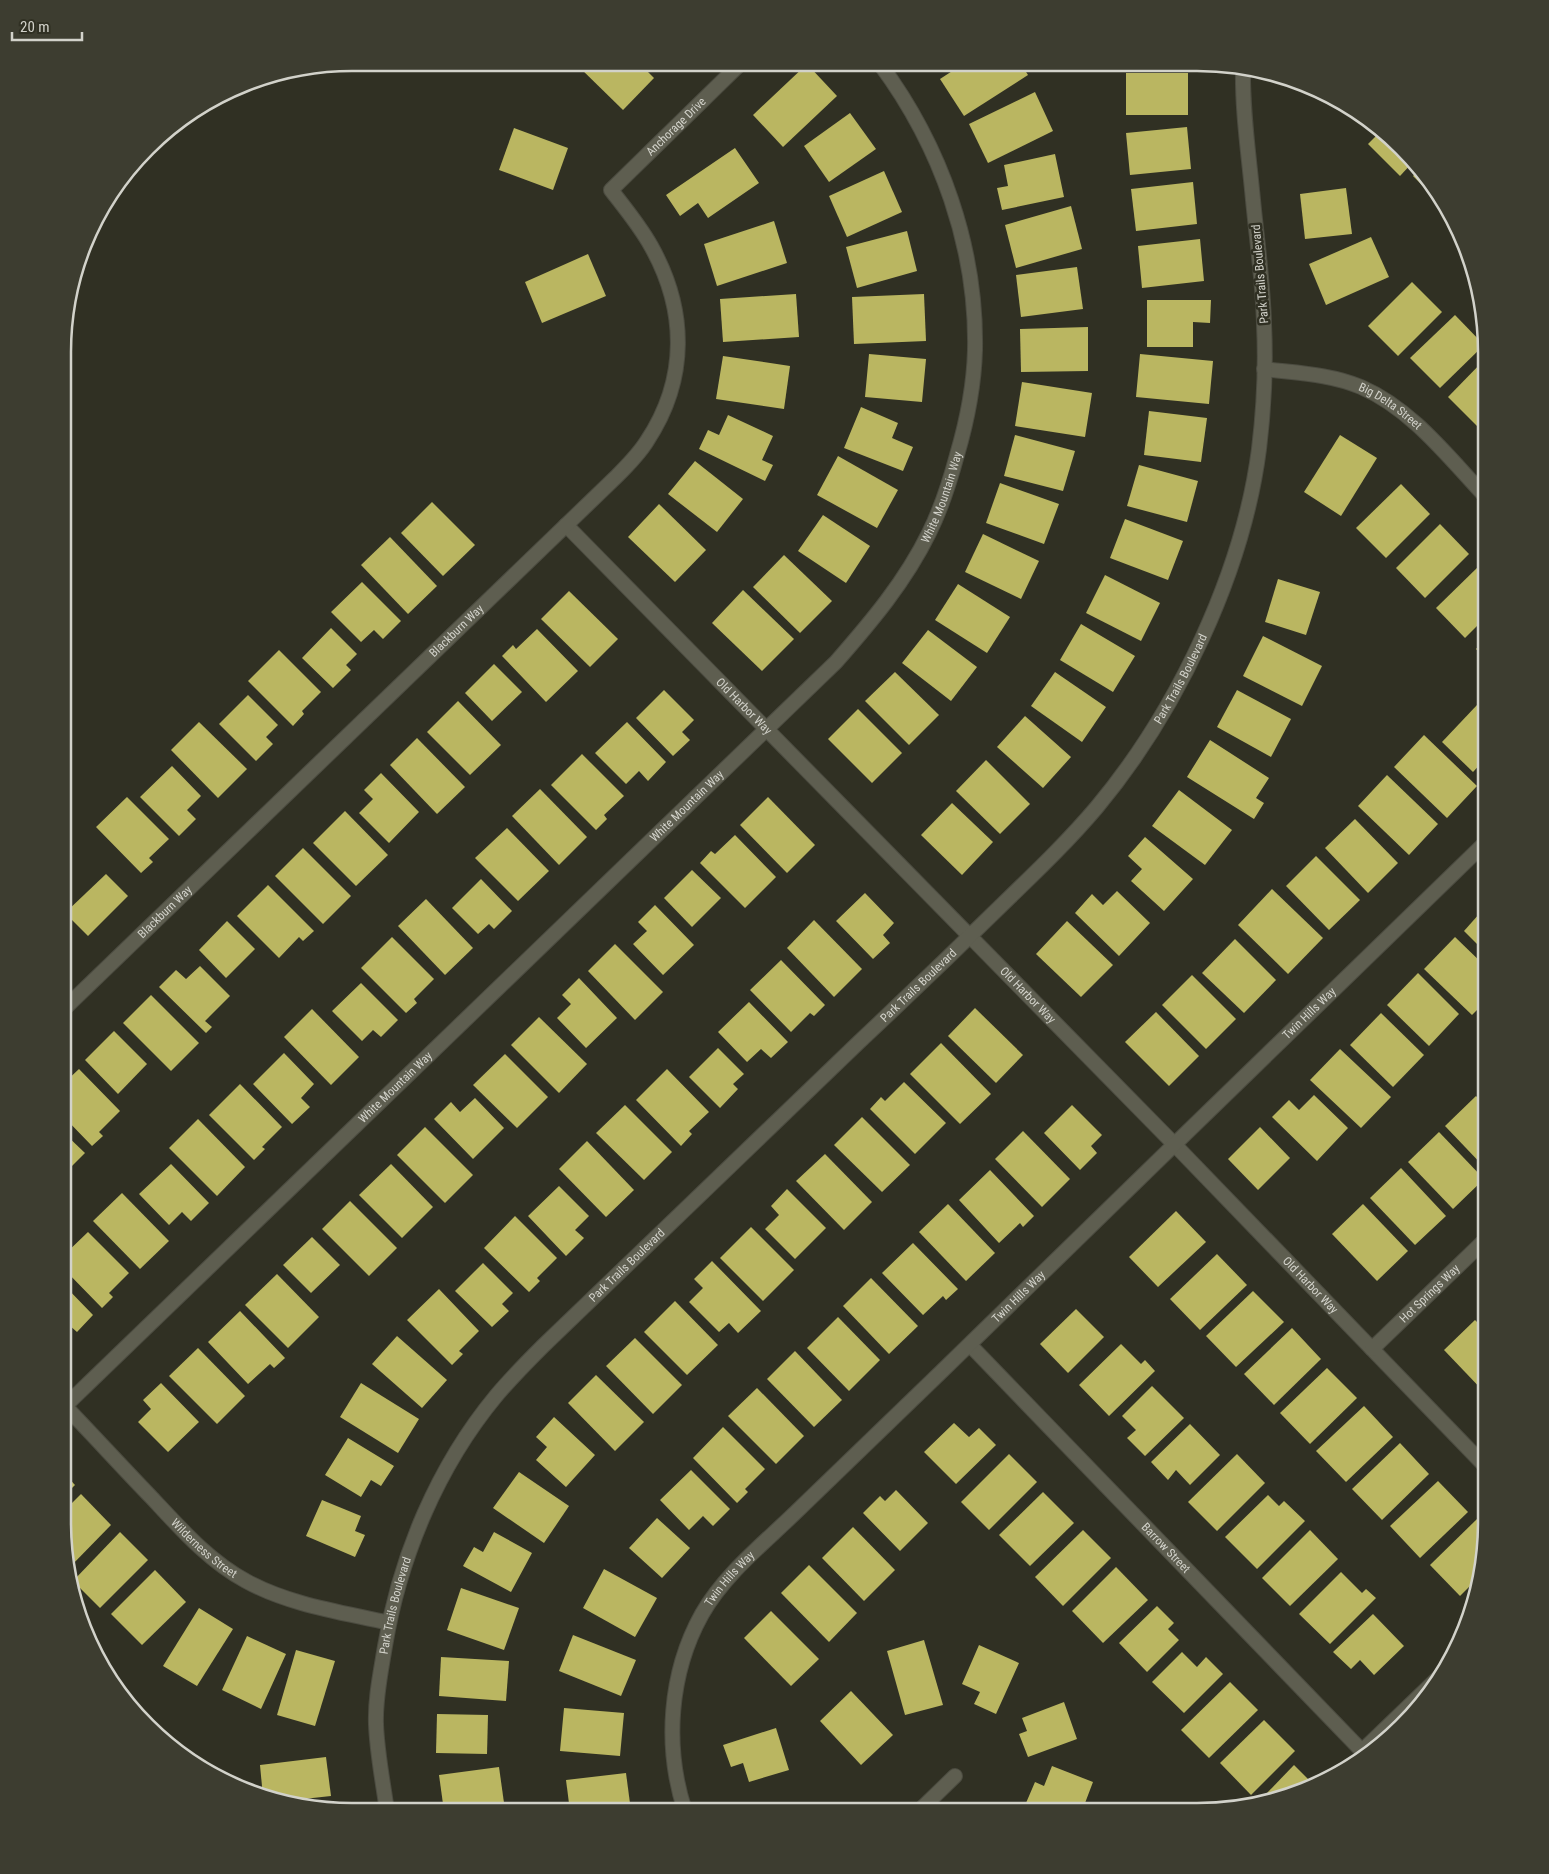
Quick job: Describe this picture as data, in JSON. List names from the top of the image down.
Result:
{
  "streets": {
    "street": [
      "Anchorage Drive",
      "Park Trails Boulevard",
      "Big Delta Street",
      "White Mountain Way",
      "Blackburn Way",
      "Old Harbor Way",
      "Twin Hills Way",
      "Hot Springs Way",
      "Wilderness Street",
      "Barrow Street"
    ]
  },
  "crossings": [
    ["Anchorage Drive", "Blackburn Way"],
    ["Park Trails Boulevard", "Big Delta Street"],
    ["Park Trails Boulevard", "Old Harbor Way"],
    ["Park Trails Boulevard", "Wilderness Street"],
    ["White Mountain Way", "Old Harbor Way"],
    ["Blackburn Way", "Old Harbor Way"],
    ["Old Harbor Way", "Twin Hills Way"],
    ["Old Harbor Way", "Hot Springs Way"],
    ["Twin Hills Way", "Barrow Street"]
  ],
  "scale_bar": "20 m"
}
